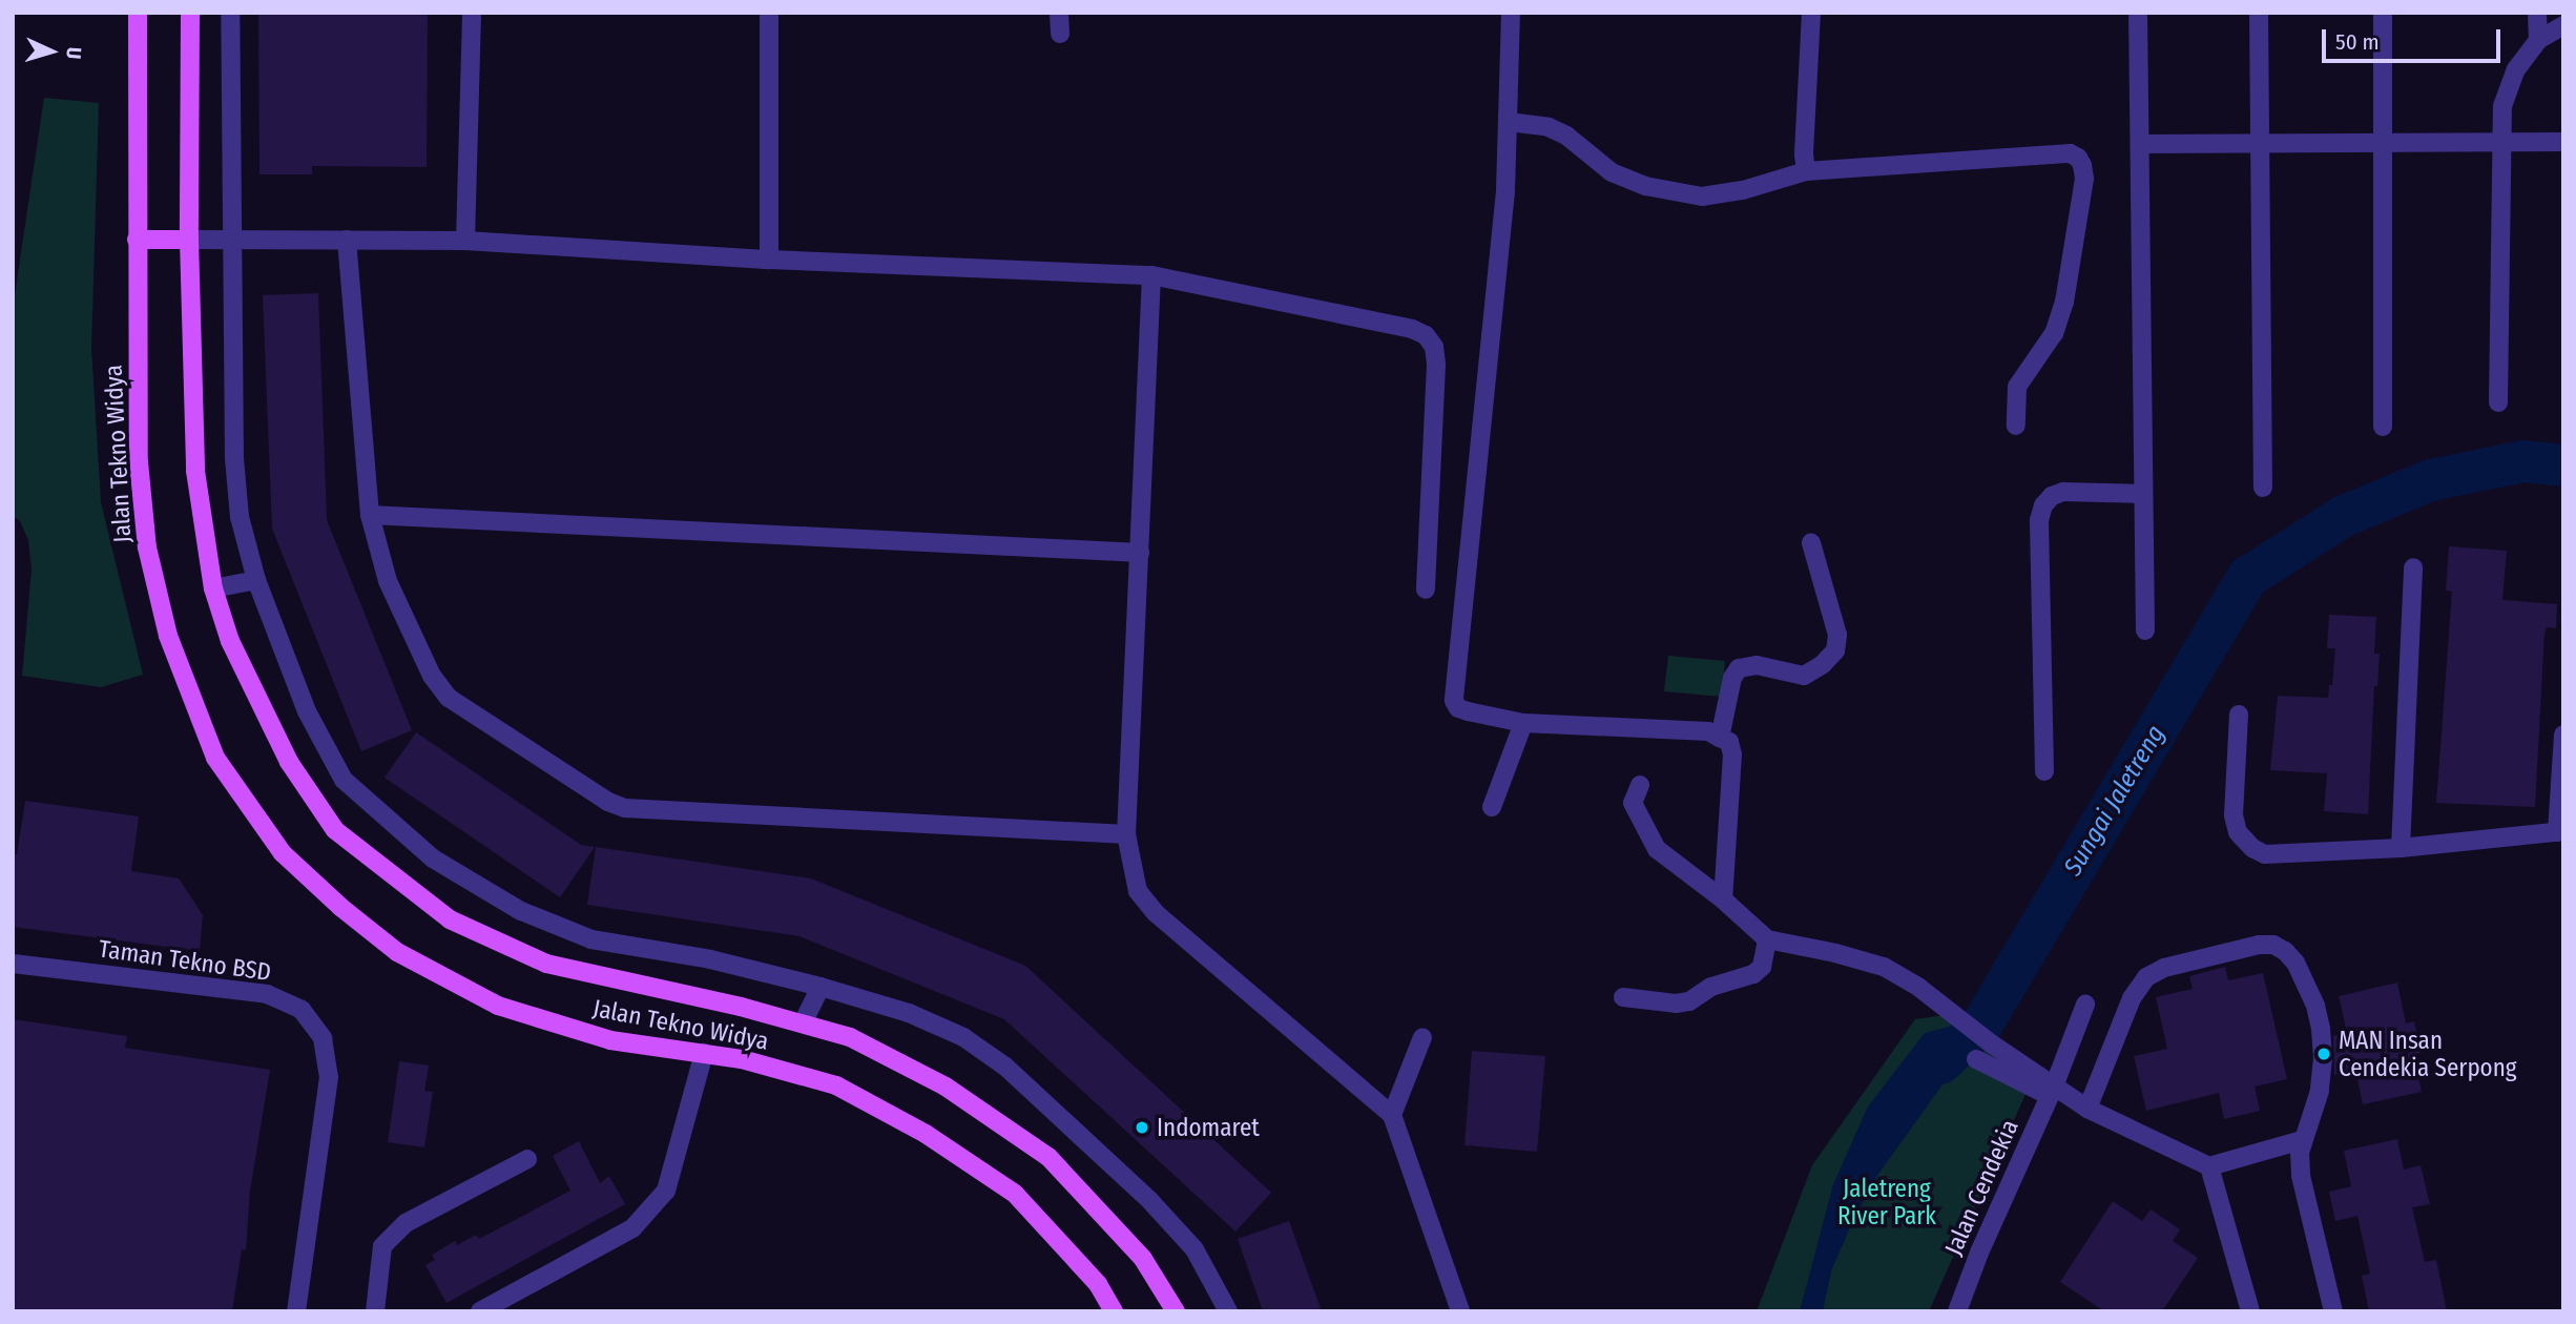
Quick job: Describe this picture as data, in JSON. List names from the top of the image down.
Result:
{
  "streets": {
    "main road": ["Jalan Tekno Widya"],
    "street": ["Taman Tekno BSD", "Jalan Cendekia"]
  },
  "water": ["Sungai Jaletreng"],
  "parks": ["Jaletreng River Park"],
  "places": ["MAN Insan Cendekia Serpong", "Indomaret"],
  "scale_bar": "50 m",
  "north": "right"
}
